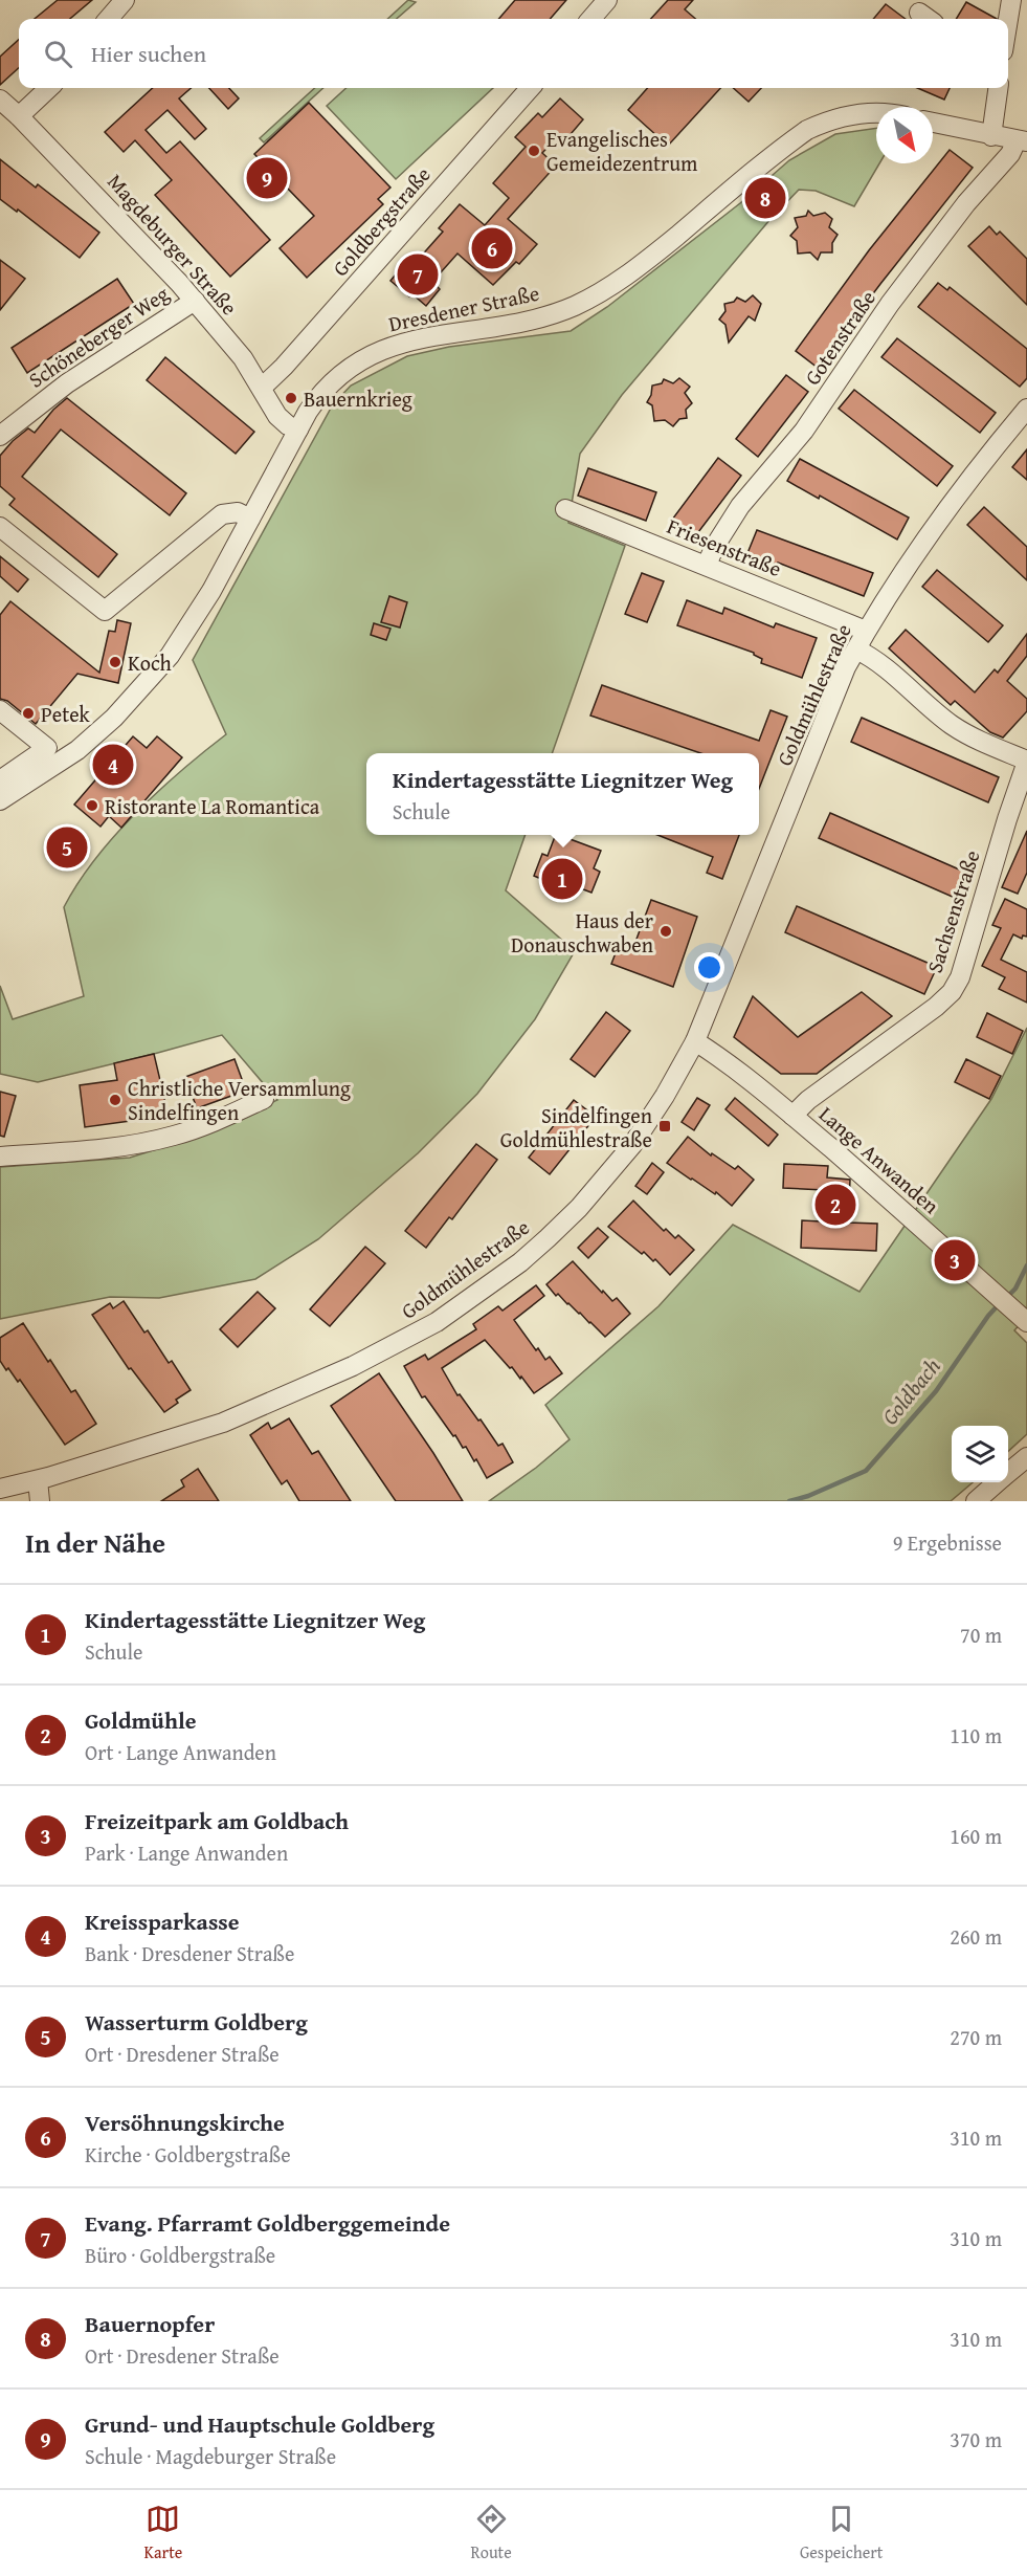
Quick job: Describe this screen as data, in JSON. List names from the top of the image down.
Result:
{
  "streets": {
    "street": [
      "Goldbergstraße",
      "Magdeburger Straße",
      "Dresdener Straße",
      "Schöneberger Weg",
      "Gotenstraße",
      "Friesenstraße",
      "Goldmühlestraße",
      "Sachsenstraße",
      "Lange Anwanden"
    ]
  },
  "crossings": [
    ["Goldbergstraße", "Magdeburger Straße"],
    ["Magdeburger Straße", "Dresdener Straße"],
    ["Magdeburger Straße", "Schöneberger Weg"],
    ["Gotenstraße", "Friesenstraße"],
    ["Friesenstraße", "Goldmühlestraße"],
    ["Goldmühlestraße", "Sachsenstraße"],
    ["Goldmühlestraße", "Lange Anwanden"],
    ["Sachsenstraße", "Lange Anwanden"]
  ],
  "water": ["Goldbach"],
  "places": {
    "other": [
      "Evangelisches Gemeidezentrum",
      "Bauernkrieg",
      "Koch",
      "Petek",
      "Ristorante La Romantica",
      "Haus der Donauschwaben",
      "Christliche Versammlung Sindelfingen"
    ],
    "transit": ["Sindelfingen Goldmühlestraße"]
  },
  "north": "bottom right",
  "page": {
    "search": "Hier suchen",
    "pins": [
      "9",
      "8",
      "6",
      "7",
      "4",
      "5",
      "1",
      "2",
      "3"
    ],
    "popup": ["Kindertagesstätte Liegnitzer Weg", "Schule"],
    "heading": ["In der Nähe", "9 Ergebnisse"],
    "list": [
      {
        "mark": "1",
        "name": "Kindertagesstätte Liegnitzer Weg",
        "note": "Schule",
        "value": "70 m"
      },
      {
        "mark": "2",
        "name": "Goldmühle",
        "note": "Ort · Lange Anwanden",
        "value": "110 m"
      },
      {
        "mark": "3",
        "name": "Freizeitpark am Goldbach",
        "note": "Park · Lange Anwanden",
        "value": "160 m"
      },
      {
        "mark": "4",
        "name": "Kreissparkasse",
        "note": "Bank · Dresdener Straße",
        "value": "260 m"
      },
      {
        "mark": "5",
        "name": "Wasserturm Goldberg",
        "note": "Ort · Dresdener Straße",
        "value": "270 m"
      },
      {
        "mark": "6",
        "name": "Versöhnungskirche",
        "note": "Kirche · Goldbergstraße",
        "value": "310 m"
      },
      {
        "mark": "7",
        "name": "Evang. Pfarramt Goldberggemeinde",
        "note": "Büro · Goldbergstraße",
        "value": "310 m"
      },
      {
        "mark": "8",
        "name": "Bauernopfer",
        "note": "Ort · Dresdener Straße",
        "value": "310 m"
      },
      {
        "mark": "9",
        "name": "Grund- und Hauptschule Goldberg",
        "note": "Schule · Magdeburger Straße",
        "value": "370 m"
      }
    ],
    "nav": ["Karte", "Route", "Gespeichert"]
  }
}
